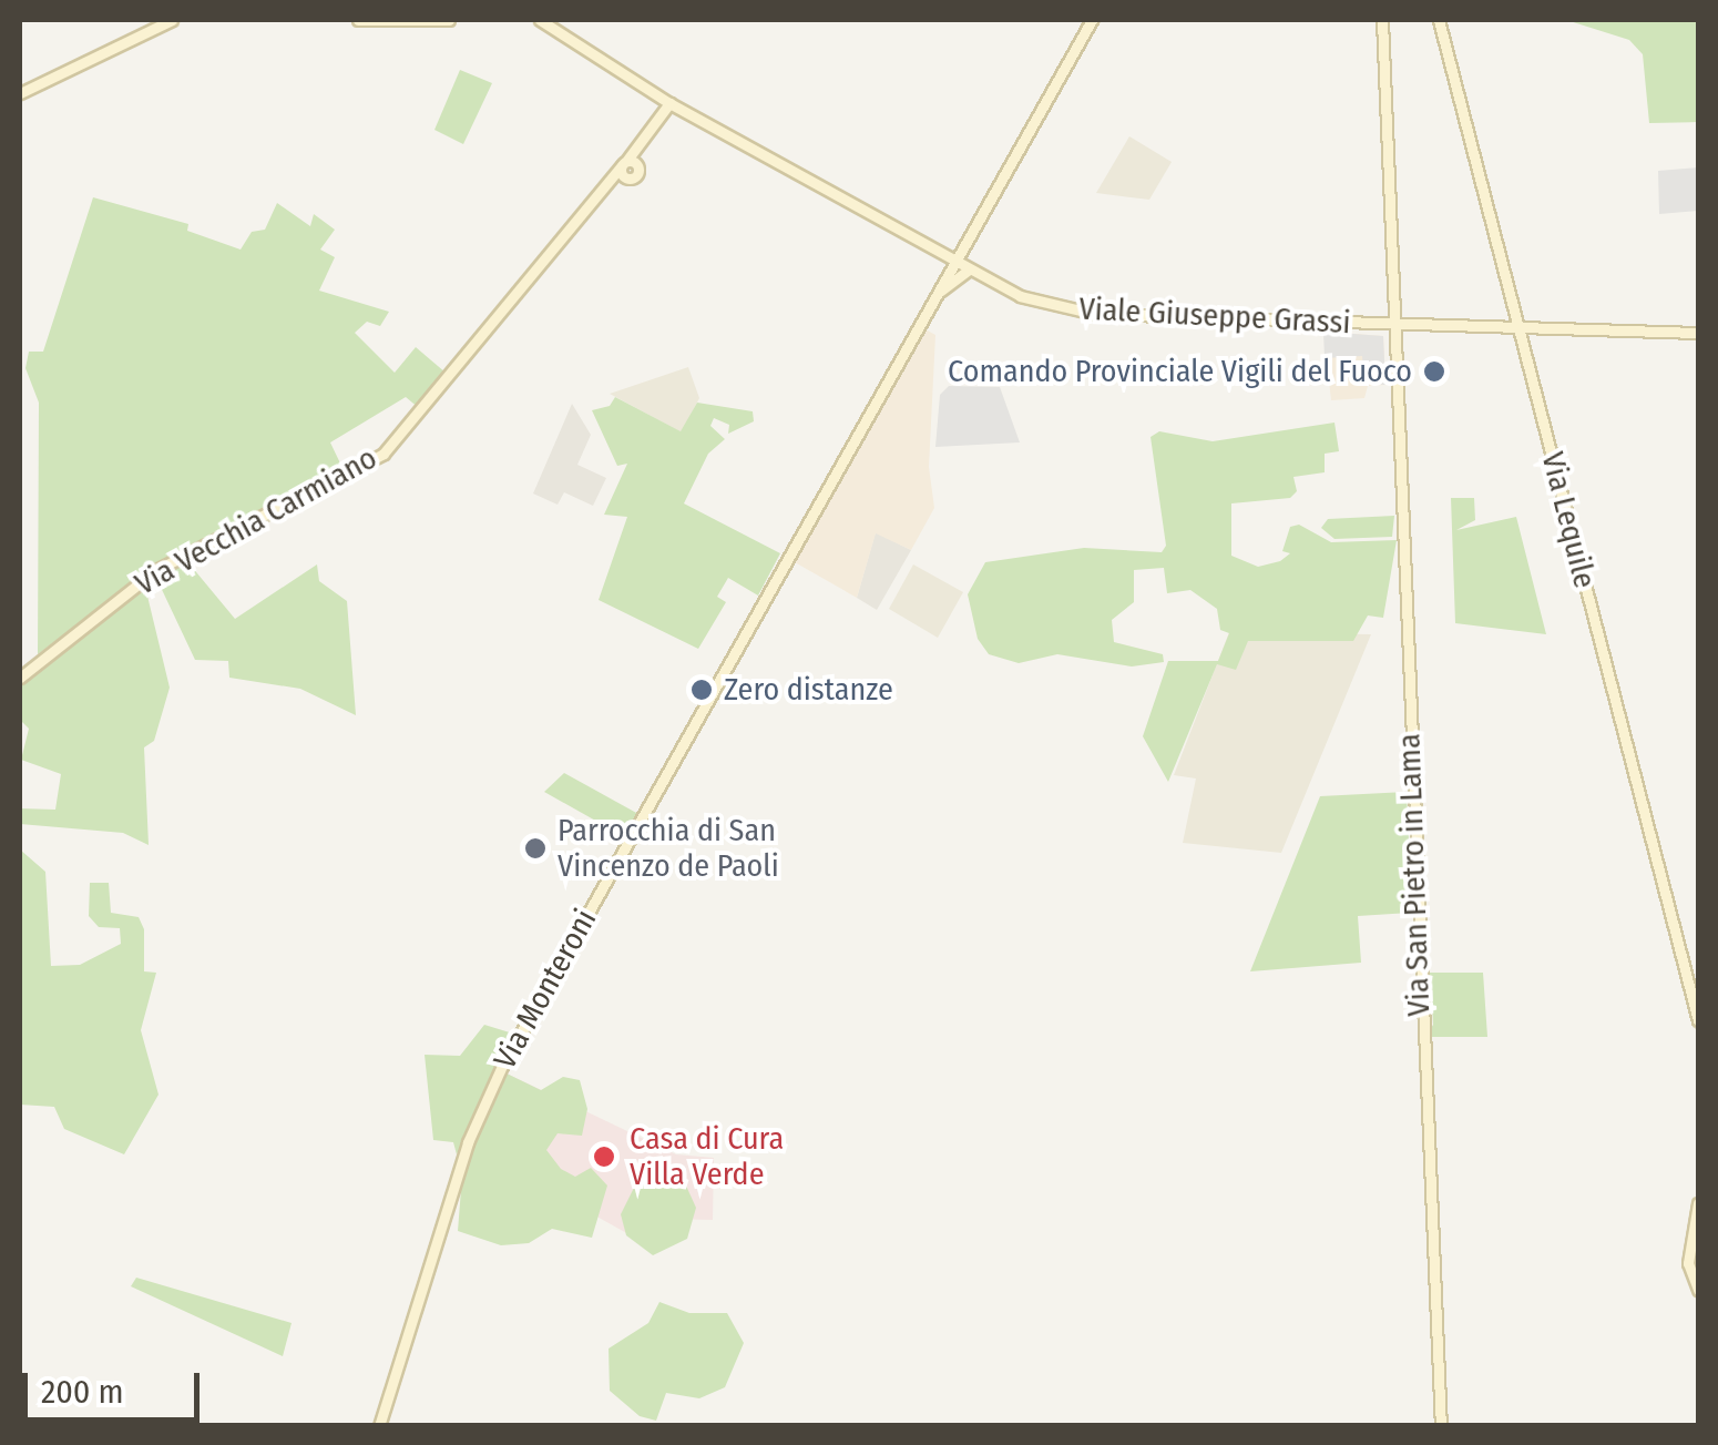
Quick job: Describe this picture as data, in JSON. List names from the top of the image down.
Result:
{
  "streets": {
    "main road": [
      "Viale Giuseppe Grassi",
      "Via Lequile",
      "Via Vecchia Carmiano",
      "Via San Pietro in Lama",
      "Via Monteroni"
    ]
  },
  "crossings": [
    ["Viale Giuseppe Grassi", "Via Lequile"],
    ["Viale Giuseppe Grassi", "Via Vecchia Carmiano"],
    ["Viale Giuseppe Grassi", "Via San Pietro in Lama"],
    ["Viale Giuseppe Grassi", "Via Monteroni"]
  ],
  "places": [
    "Comando Provinciale Vigili del Fuoco",
    "Zero distanze",
    "Parrocchia di San Vincenzo de Paoli",
    "Casa di Cura Villa Verde"
  ],
  "scale_bar": "200 m"
}
